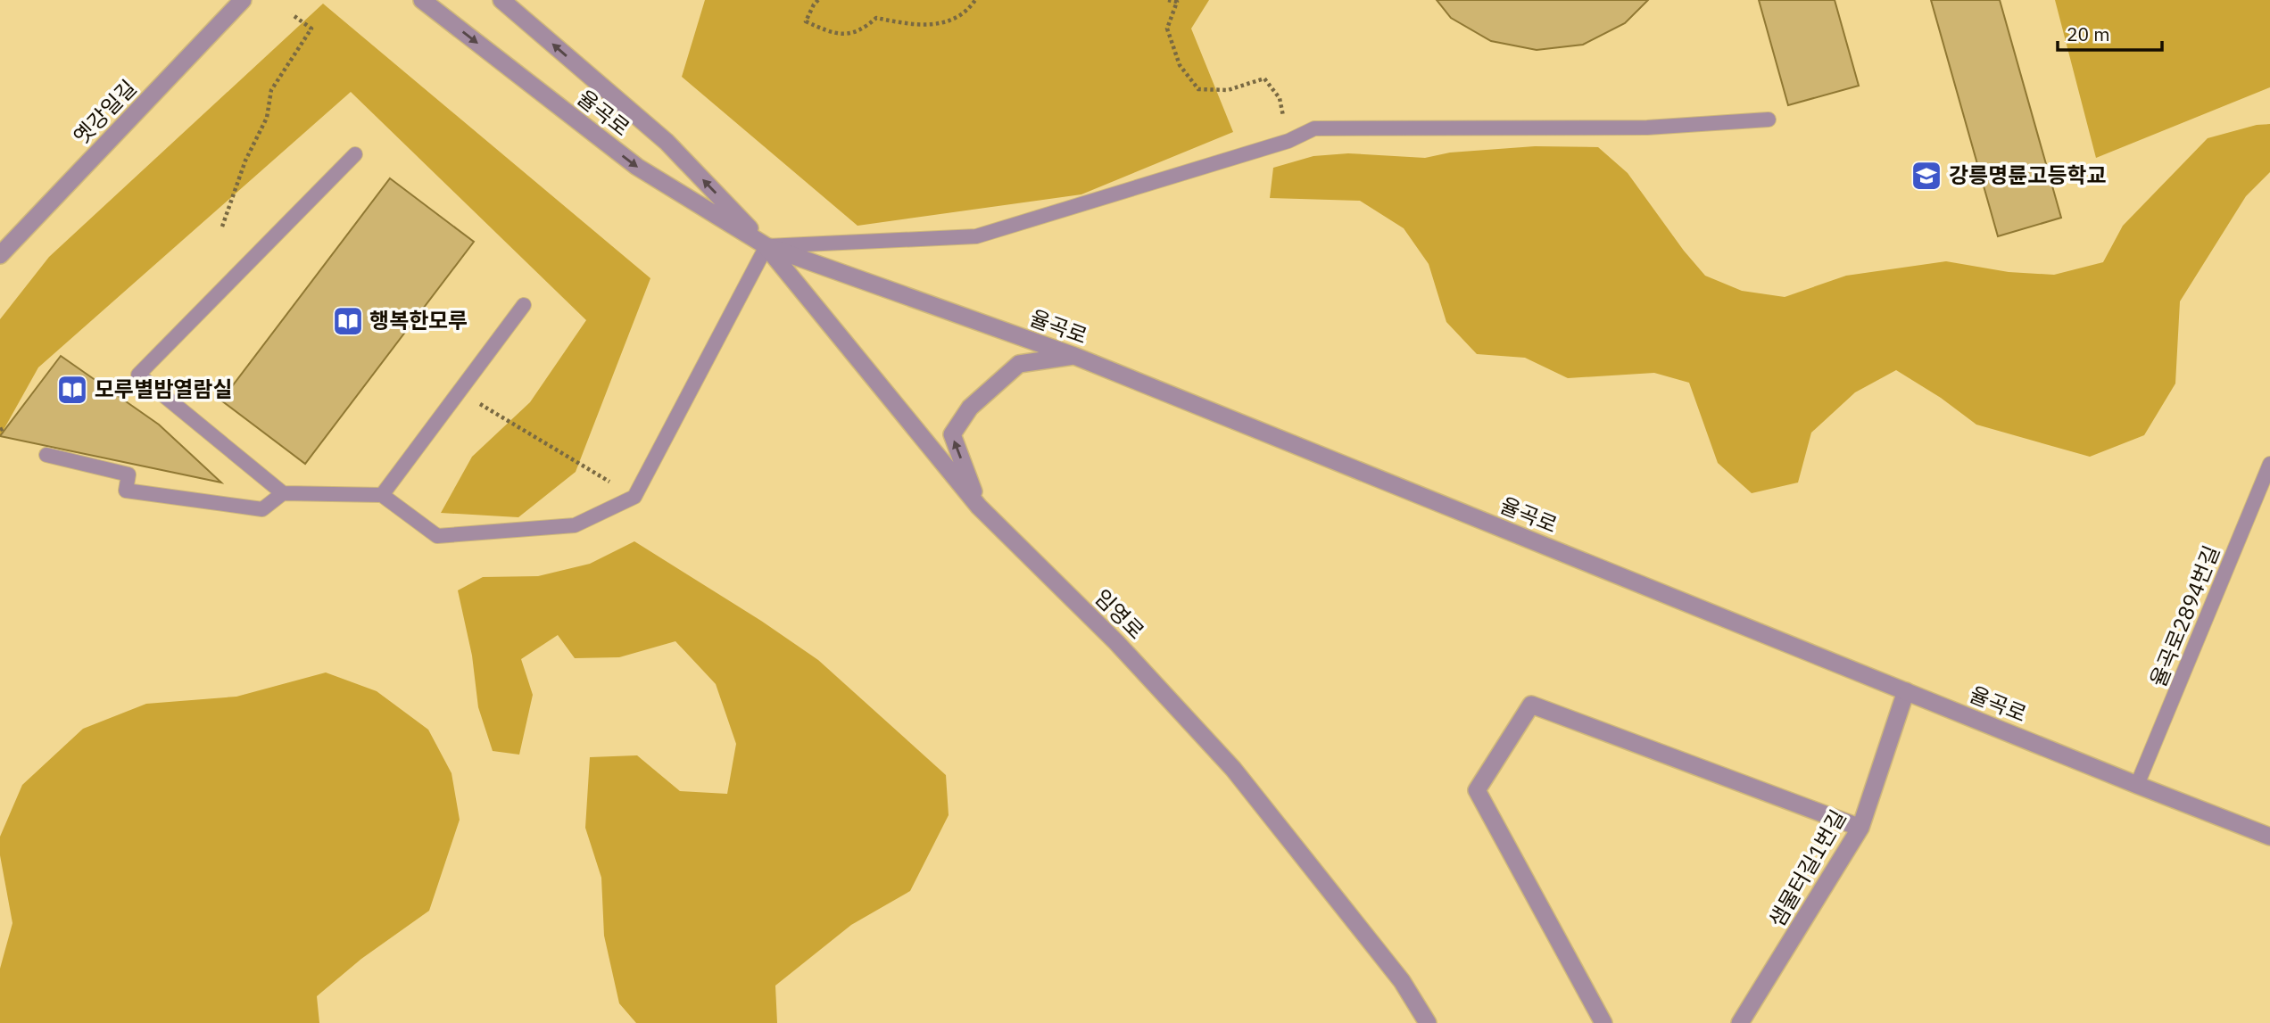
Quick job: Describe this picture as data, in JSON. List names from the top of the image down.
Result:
{
  "streets": {
    "street": [
      "옛강일길",
      "율곡로",
      "임영로",
      "샘물터길1번길"
    ],
    "lane": ["율곡로2894번길"]
  },
  "crossings": [
    ["율곡로", "임영로"],
    ["율곡로", "율곡로2894번길"],
    ["율곡로", "샘물터길1번길"]
  ],
  "places": {
    "school or university": ["강릉명륜고등학교"],
    "library": ["행복한모루", "모루별밤열람실"]
  },
  "scale_bar": "20 m"
}
